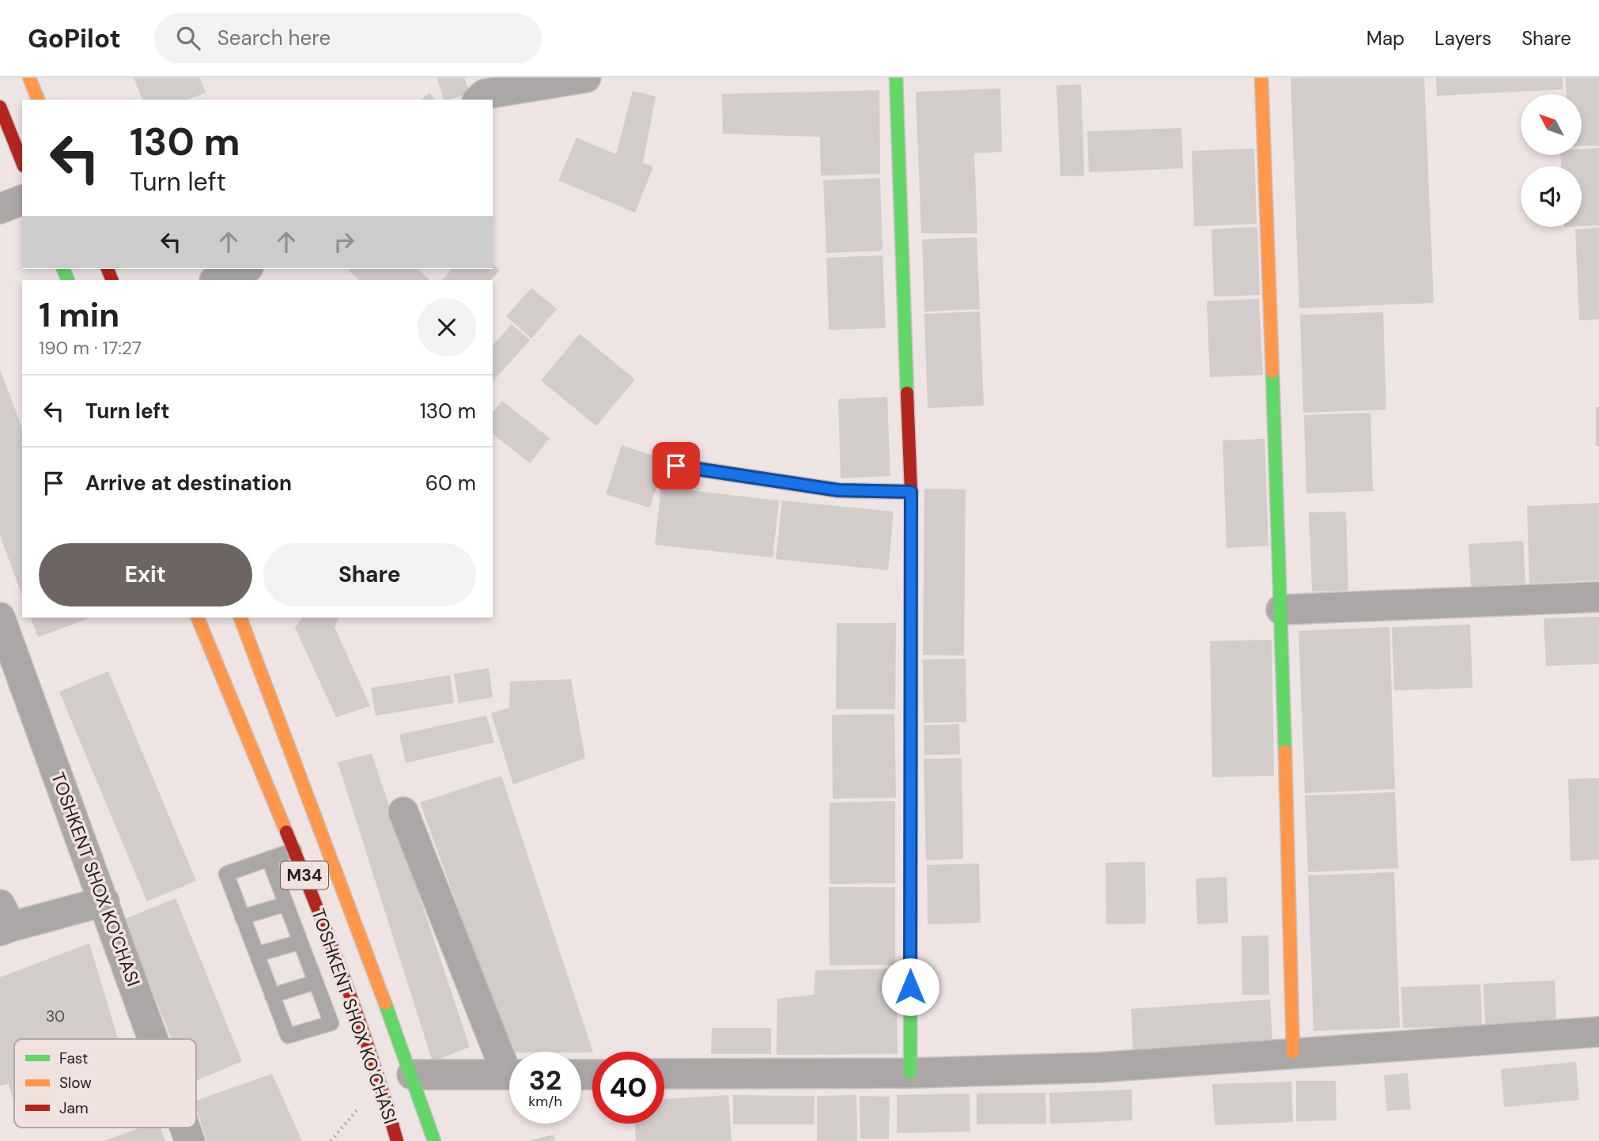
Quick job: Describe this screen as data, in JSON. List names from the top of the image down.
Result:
{
  "streets": {
    "street": ["M34", "TOSHKENT SHOX KO'CHASI"]
  },
  "house_numbers": ["30"],
  "legend": ["Fast", "Slow", "Jam"],
  "north": "top left",
  "page": {
    "header": "GoPilot",
    "search": "Search here",
    "nav": ["Map", "Layers", "Share"],
    "turn": ["130 m", "Turn left"],
    "heading": ["1 min", "190 m · 17:27"],
    "list": [
      {
        "name": "Turn left",
        "value": "130 m"
      },
      {
        "name": "Arrive at destination",
        "value": "60 m"
      }
    ],
    "buttons": ["Exit", "Share"],
    "speed": "32 km/h",
    "limit": "40"
  }
}
